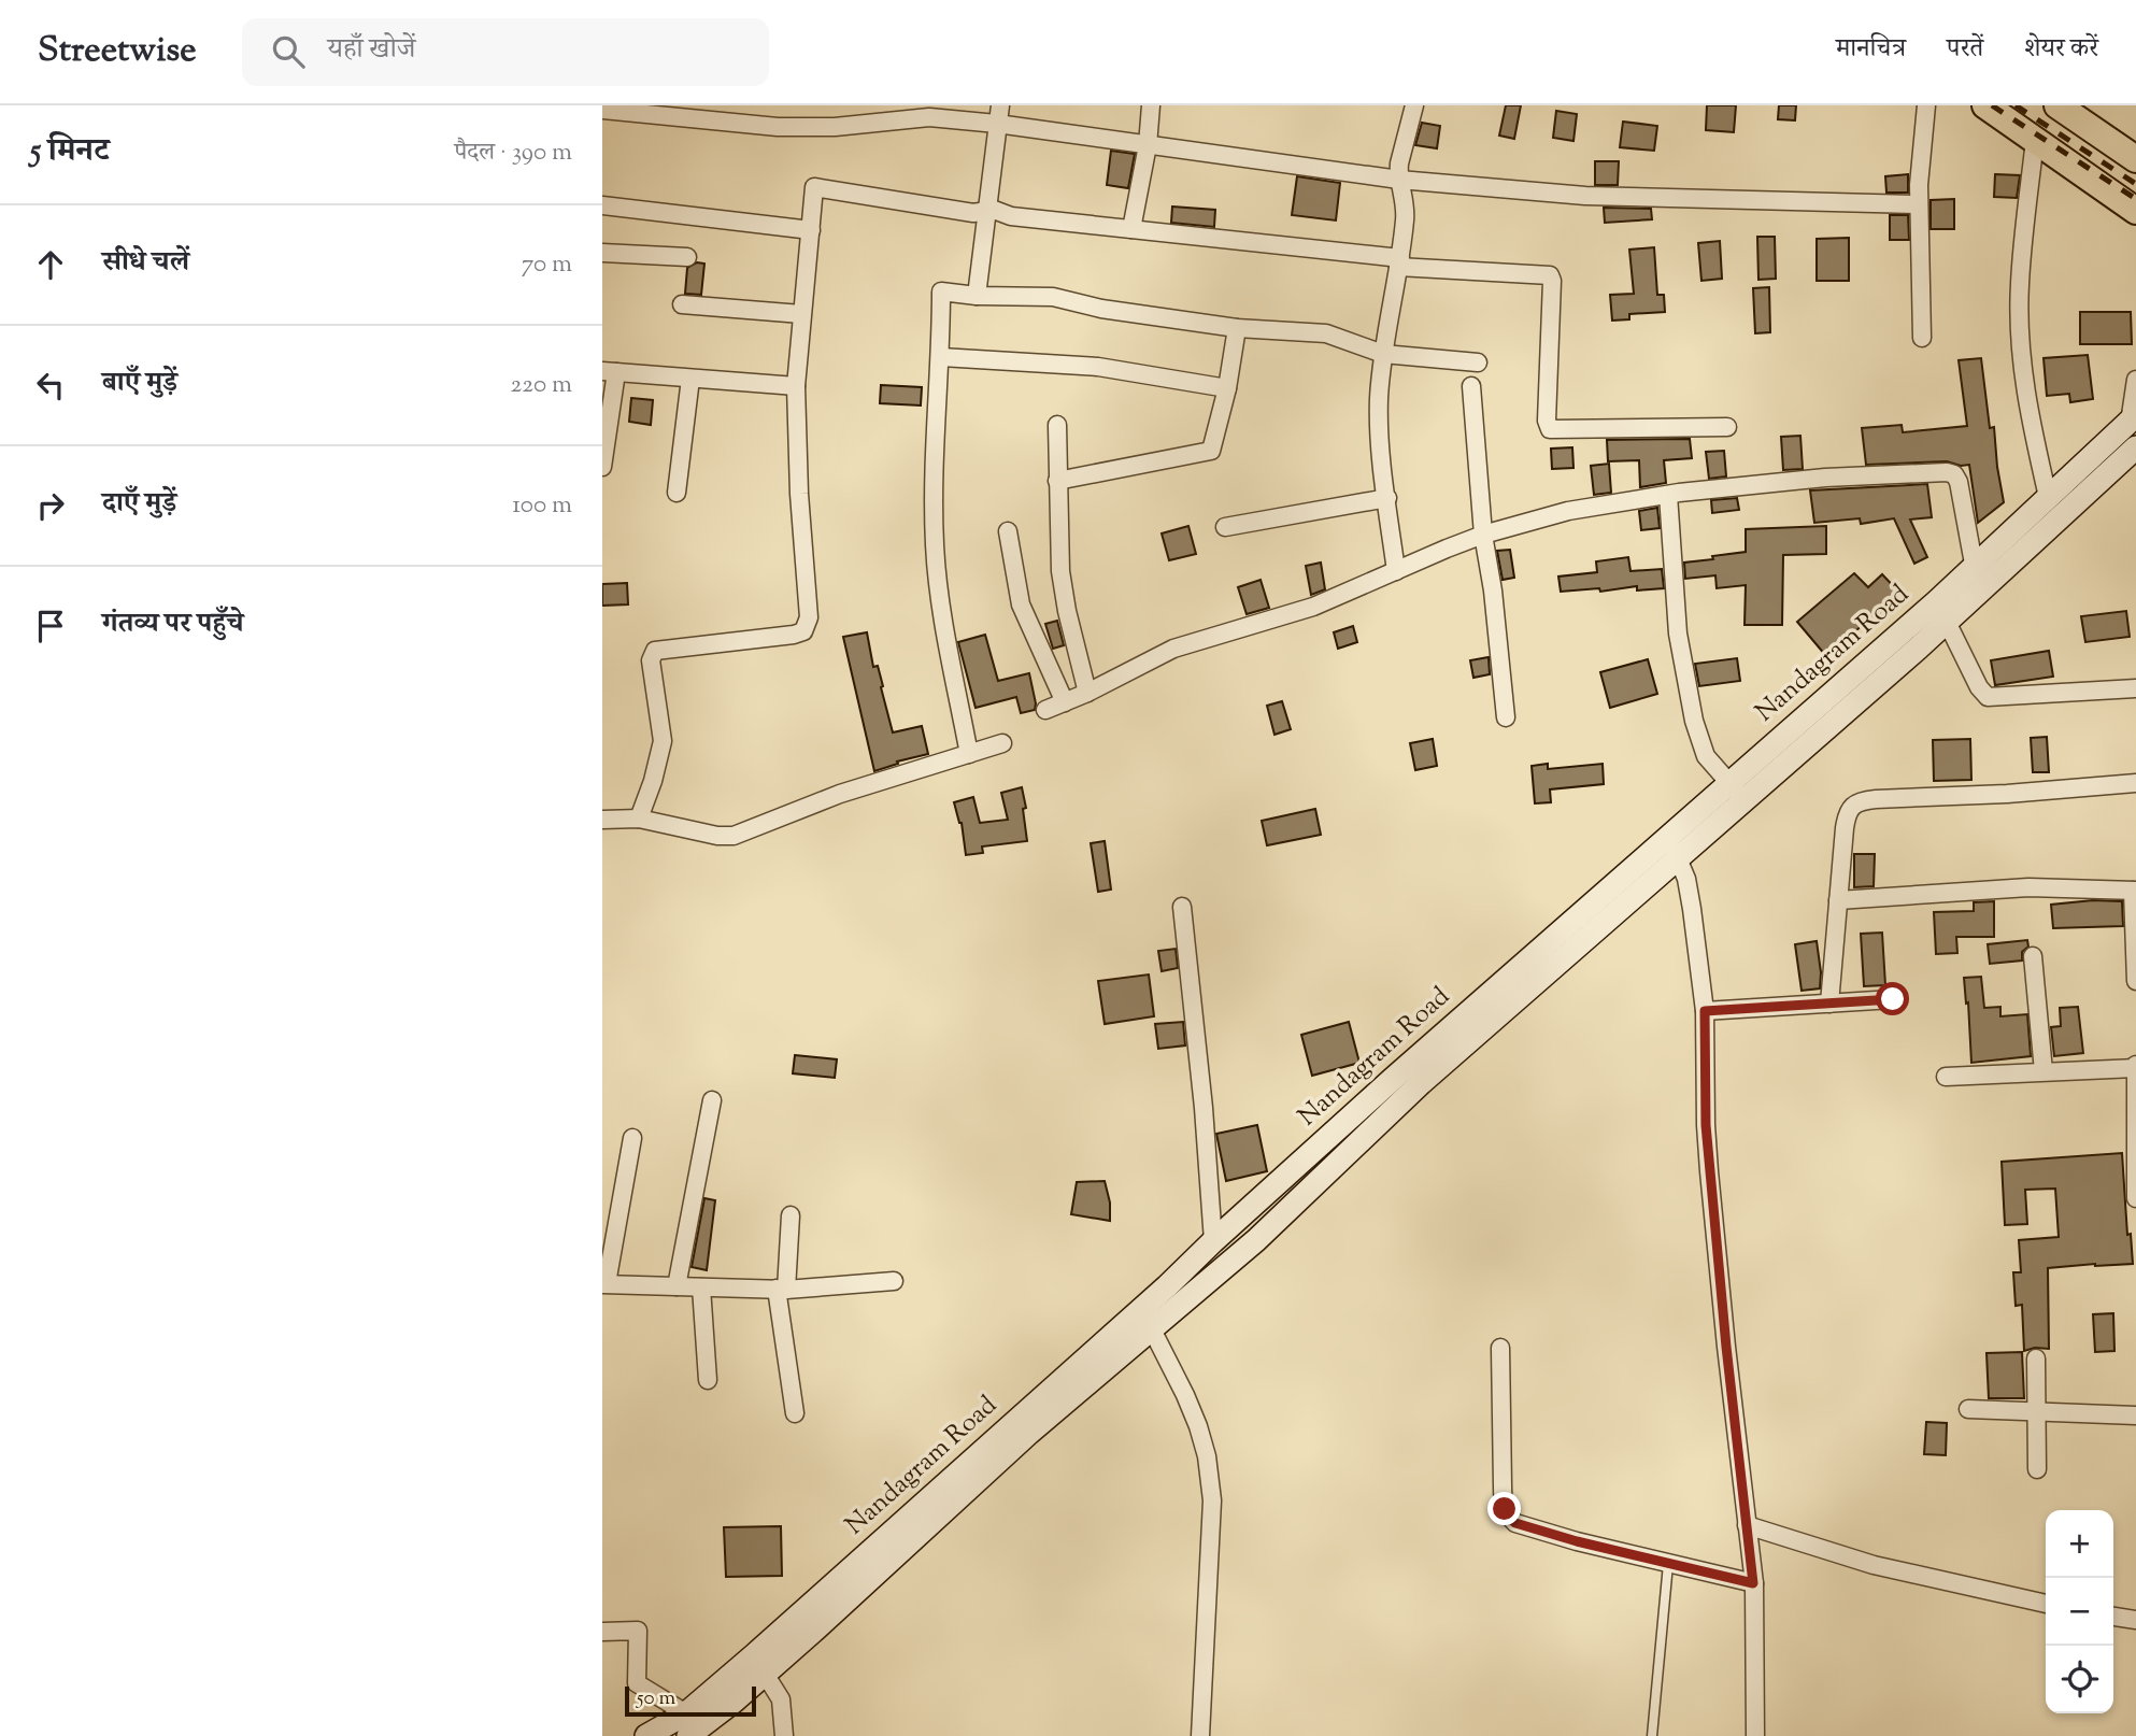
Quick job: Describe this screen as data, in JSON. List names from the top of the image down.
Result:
{
  "streets": {
    "street": ["Nandagram Road"]
  },
  "scale_bar": "50 m",
  "page": {
    "header": "Streetwise",
    "search": "यहाँ खोजें",
    "nav": ["मानचित्र", "परतें", "शेयर करें"],
    "heading": ["5 मिनट", "पैदल · 390 m"],
    "list": [
      ["सीधे चलें", "70 m"],
      ["बाएँ मुड़ें", "220 m"],
      ["दाएँ मुड़ें", "100 m"],
      "गंतव्य पर पहुँचे"
    ],
    "map_buttons": ["+", "−"],
    "scale": "50 m"
  }
}
